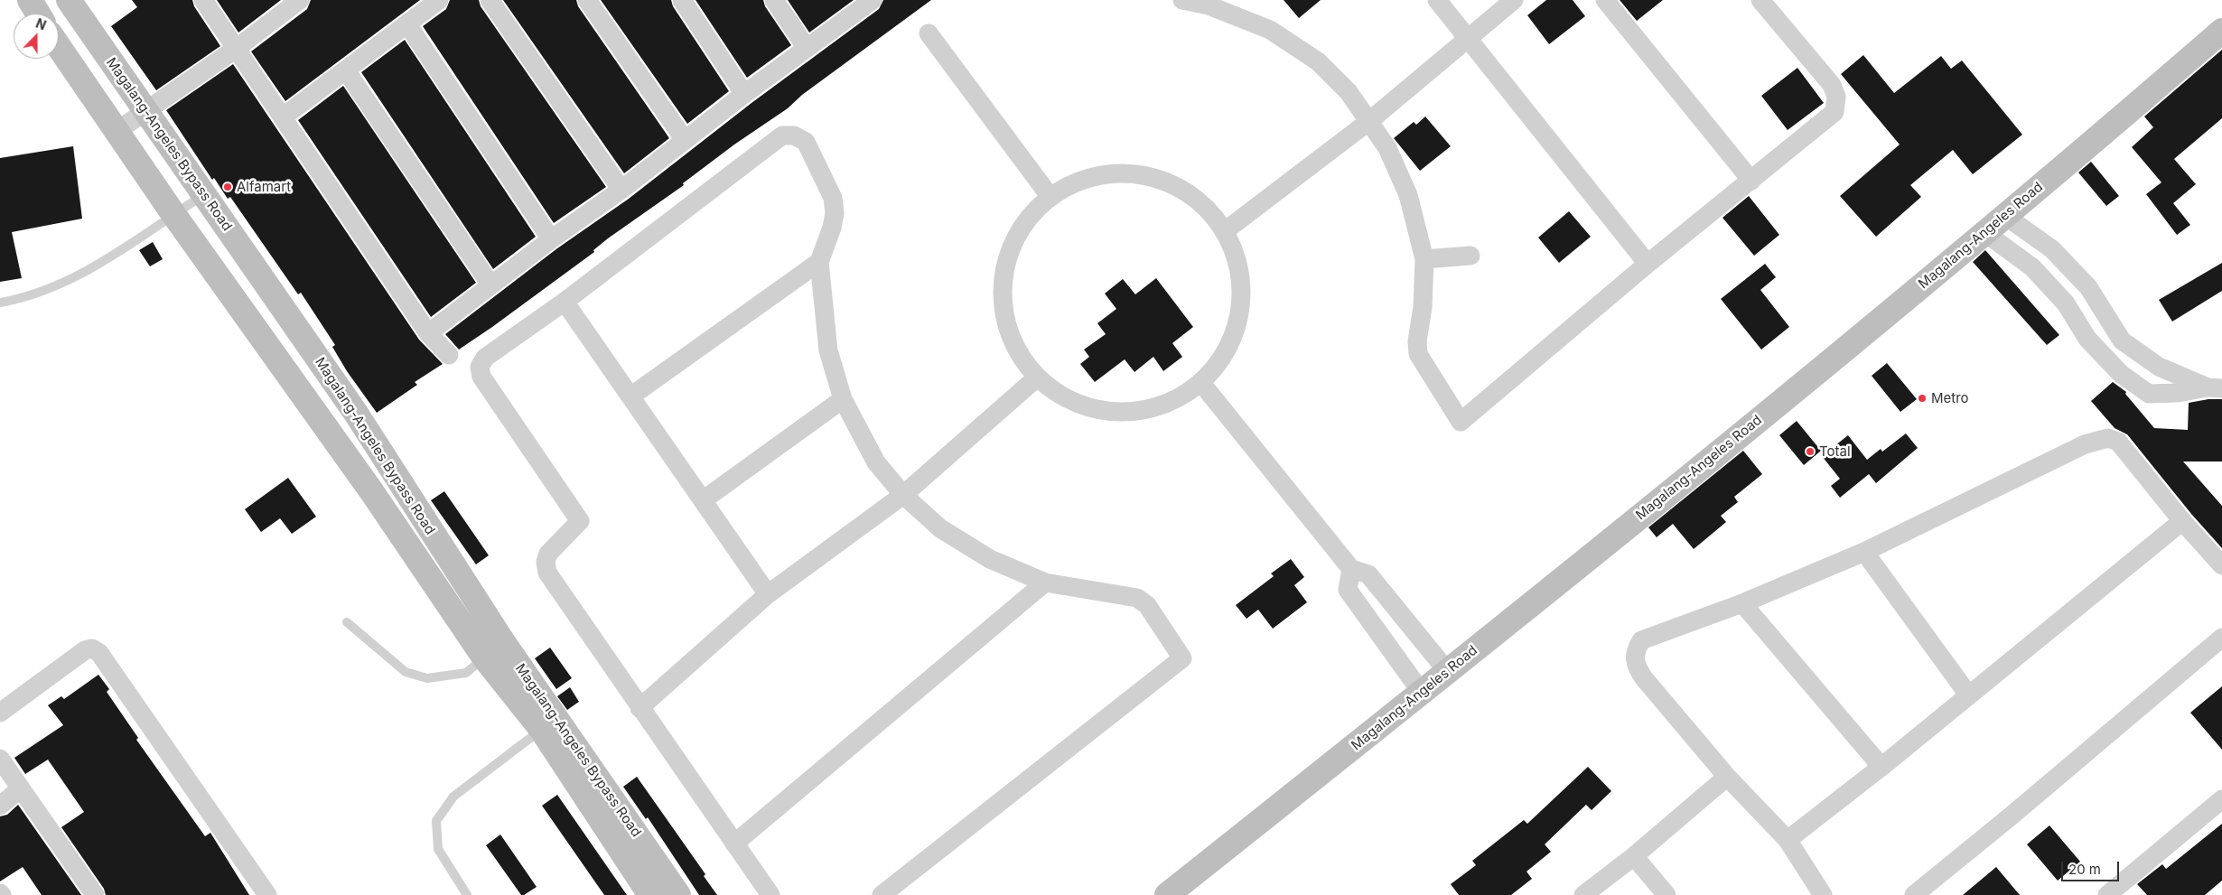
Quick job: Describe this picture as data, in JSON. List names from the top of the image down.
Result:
{
  "streets": {
    "street": ["Magalang-Angeles Bypass Road", "Magalang-Angeles Road"]
  },
  "places": ["Alfamart", "Metro", "Total"],
  "scale_bar": "20 m",
  "north": "top"
}
